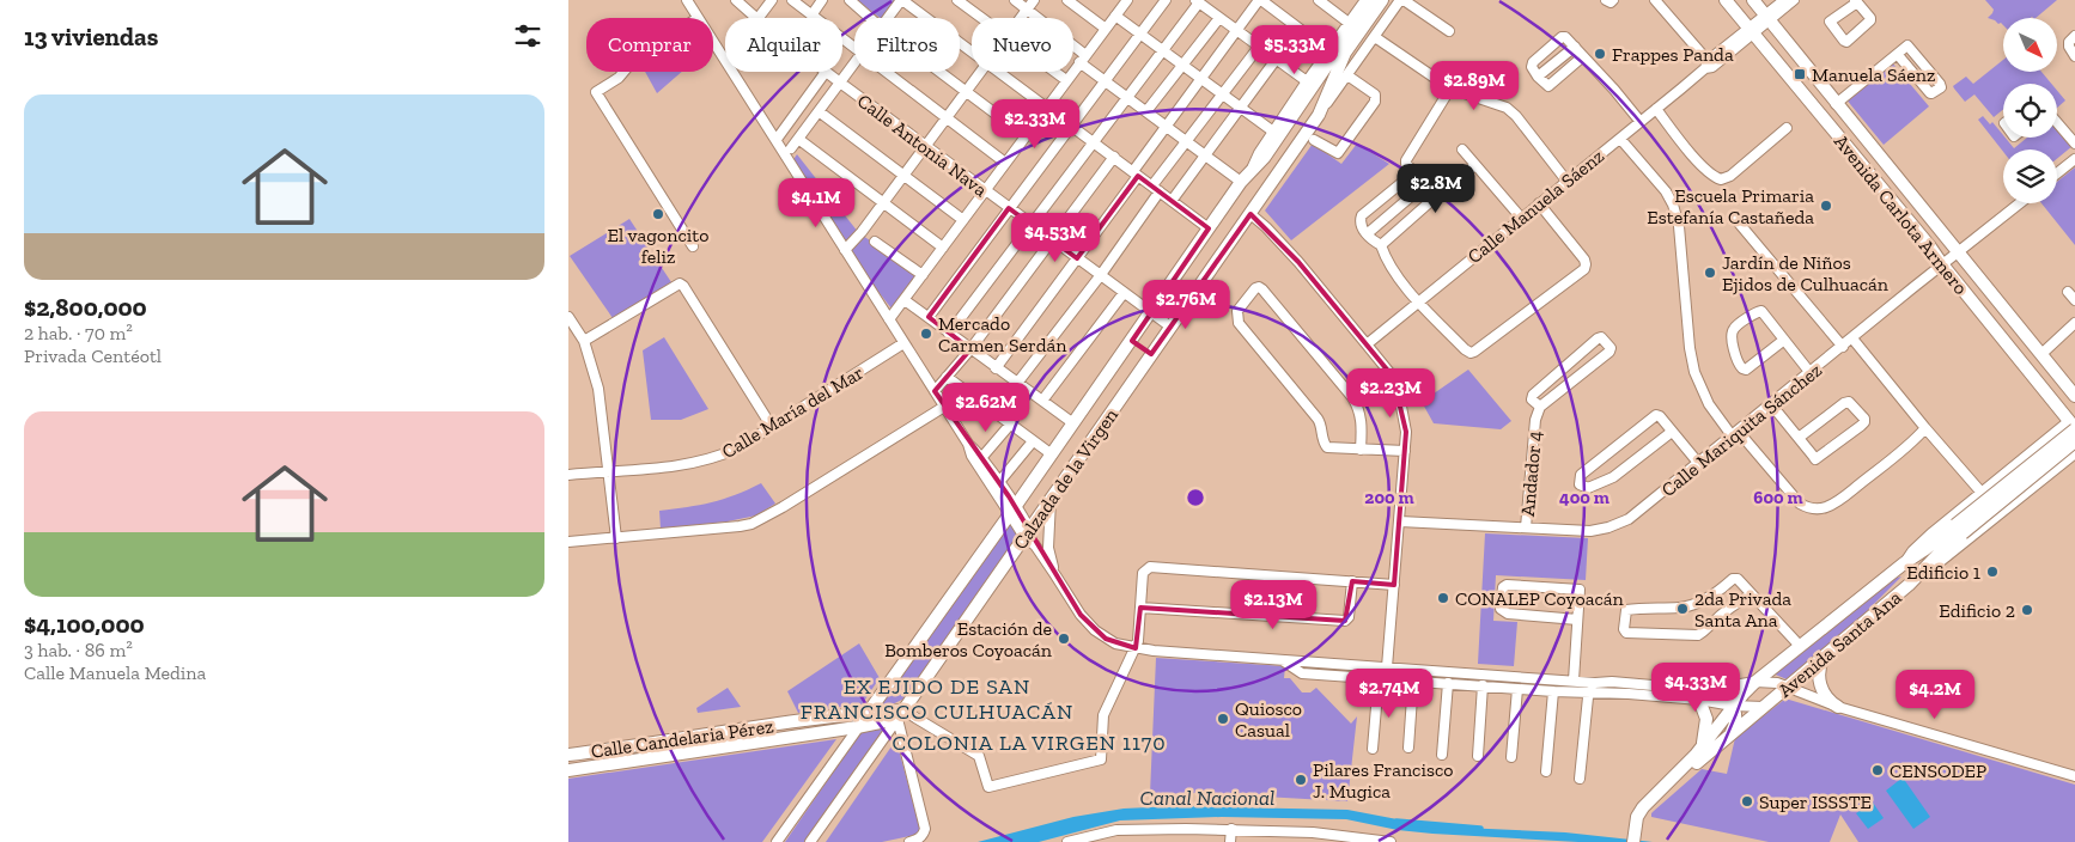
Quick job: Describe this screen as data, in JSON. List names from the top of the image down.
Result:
{
  "streets": {
    "main road": [
      "Avenida Carlota Armero",
      "Calzada de la Virgen",
      "Avenida Santa Ana",
      "Calle Candelaria Pérez"
    ],
    "street": [
      "Calle Antonia Nava",
      "Calle Manuela Sáenz",
      "Calle María del Mar",
      "Calle Mariquita Sánchez",
      "Andador 4"
    ]
  },
  "crossings": [
    ["Calle Antonia Nava", "Calzada de la Virgen"],
    ["Calle Manuela Sáenz", "Avenida Carlota Armero"],
    ["Avenida Carlota Armero", "Calle Mariquita Sánchez"],
    ["Avenida Carlota Armero", "Avenida Santa Ana"],
    ["Calle Mariquita Sánchez", "Andador 4"],
    ["Calzada de la Virgen", "Calle Candelaria Pérez"]
  ],
  "districts": ["EX EJIDO DE SAN FRANCISCO CULHUACÁN", "COLONIA LA VIRGEN 1170"],
  "water": ["Canal Nacional"],
  "places": {
    "other": [
      "Frappes Panda",
      "Escuela Primaria Estefanía Castañeda",
      "El vagoncito feliz",
      "Jardín de Niños Ejidos de Culhuacán",
      "Mercado Carmen Serdán",
      "Edificio 1",
      "CONALEP Coyoacán",
      "2da Privada Santa Ana",
      "Edificio 2",
      "Estación de Bomberos Coyoacán",
      "Quiosco Casual",
      "CENSODEP",
      "Pilares Francisco J. Mugica",
      "Super ISSSTE"
    ],
    "transit": ["Manuela Sáenz"]
  },
  "north": "bottom right",
  "page": {
    "heading": "13 viviendas",
    "chip": [
      "Comprar",
      "Alquilar",
      "Filtros",
      "Nuevo"
    ],
    "price": [
      "$5.33M",
      "$2.89M",
      "$2.33M",
      "$2.8M",
      "$4.1M",
      "$4.53M",
      "$2.76M",
      "$2.23M",
      "$2.62M",
      "$2.13M",
      "$4.33M",
      "$2.74M",
      "$4.2M"
    ],
    "list": [
      {
        "name": "$2,800,000",
        "note": "2 hab. · 70 m² · Privada Centéotl"
      },
      {
        "name": "$4,100,000",
        "note": "3 hab. · 86 m² · Calle Manuela Medina"
      }
    ]
  },
  "rings": ["200 m", "400 m", "600 m"]
}
